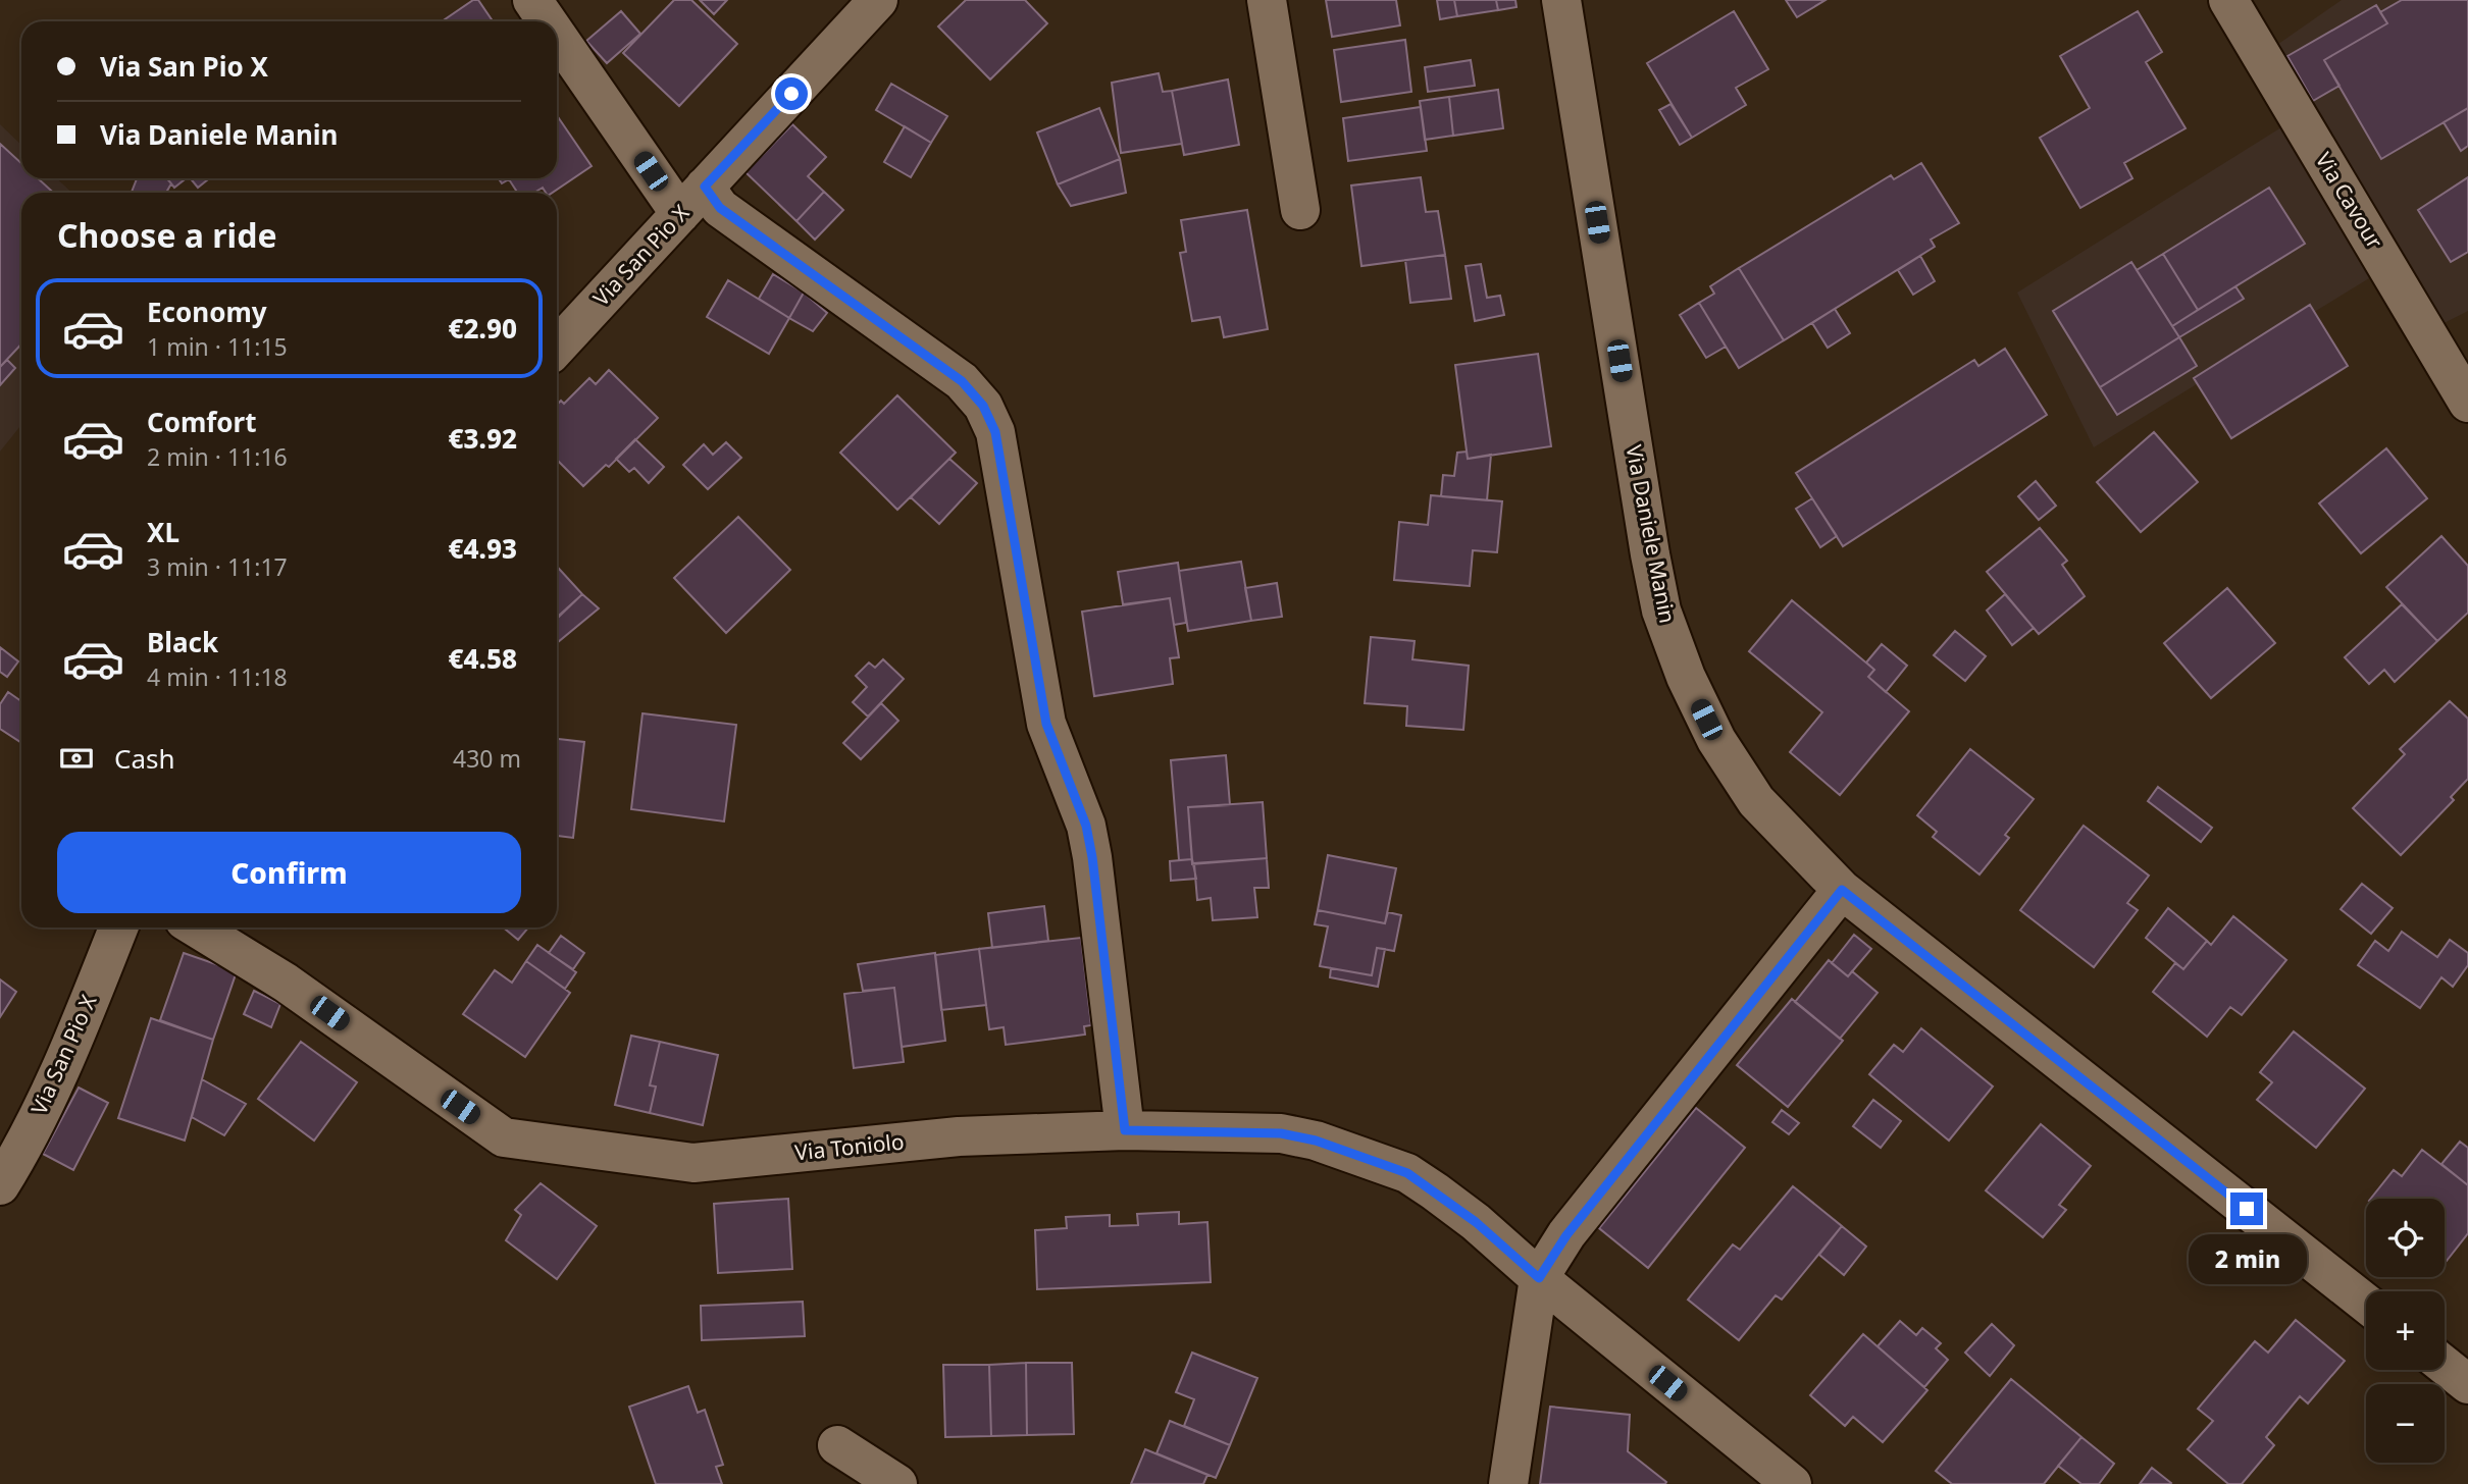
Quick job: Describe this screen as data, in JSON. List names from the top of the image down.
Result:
{
  "streets": {
    "street": [
      "Via Cavour",
      "Via San Pio X",
      "Via Daniele Manin",
      "Via Toniolo"
    ]
  },
  "page": {
    "banner": ["Via San Pio X", "Via Daniele Manin"],
    "heading": "Choose a ride",
    "list": [
      {
        "name": "Economy",
        "note": "1 min · 11:15",
        "value": "€2.90"
      },
      {
        "name": "Comfort",
        "note": "2 min · 11:16",
        "value": "€3.92"
      },
      {
        "name": "XL",
        "note": "3 min · 11:17",
        "value": "€4.93"
      },
      {
        "name": "Black",
        "note": "4 min · 11:18",
        "value": "€4.58"
      }
    ],
    "pay": ["Cash", "430 m"],
    "buttons": "Confirm",
    "map_buttons": ["+", "−"],
    "bubble": "2 min"
  }
}
